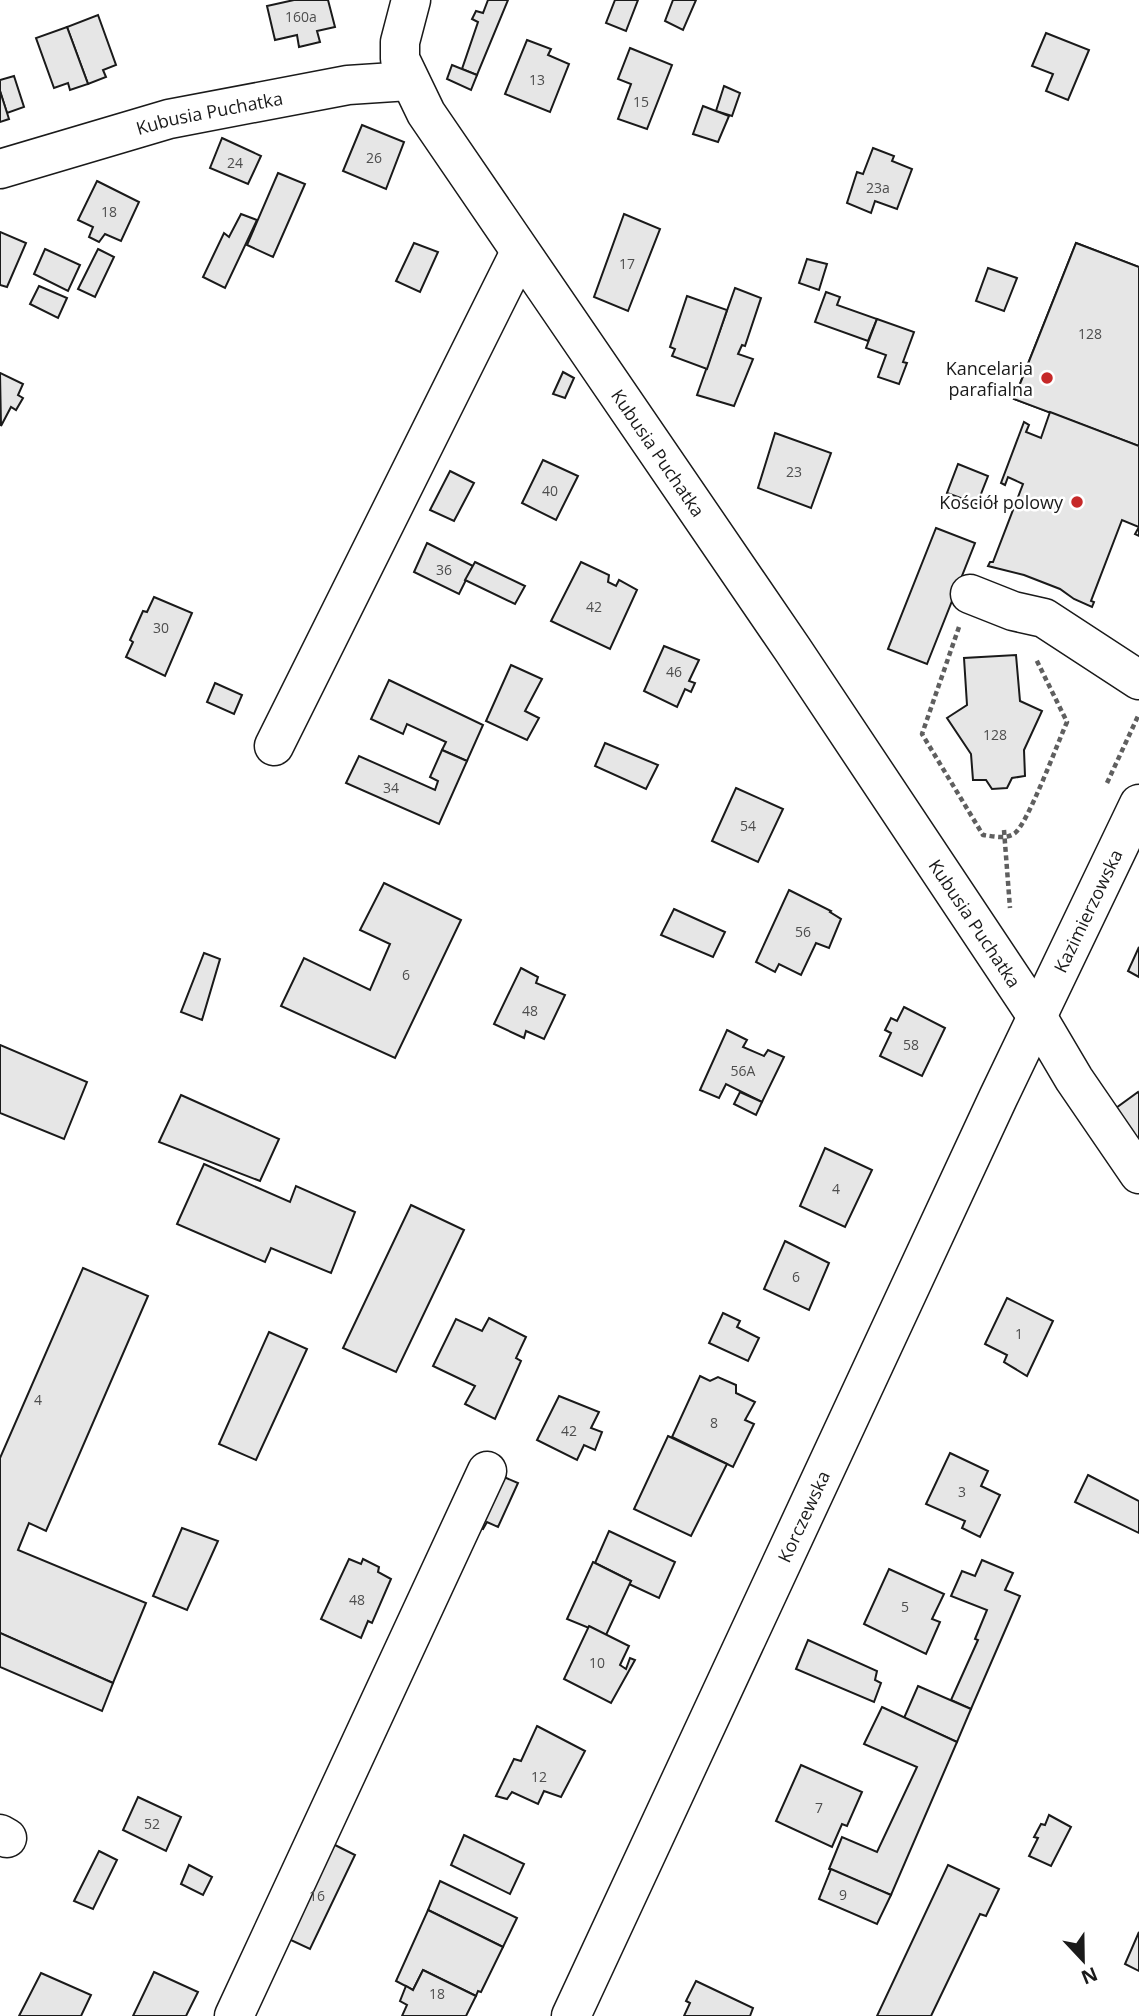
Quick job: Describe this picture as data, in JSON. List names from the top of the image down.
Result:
{
  "streets": {
    "street": ["Kubusia Puchatka", "Kazimierzowska", "Korczewska"]
  },
  "crossings": [
    ["Kubusia Puchatka", "Kazimierzowska"],
    ["Kubusia Puchatka", "Korczewska"],
    ["Kazimierzowska", "Korczewska"]
  ],
  "places": ["Kancelaria parafialna", "Kościół polowy"],
  "house_numbers": [
    "160a",
    "13",
    "15",
    "26",
    "24",
    "23a",
    "18",
    "17",
    "128",
    "23",
    "40",
    "36",
    "42",
    "30",
    "46",
    "128",
    "34",
    "54",
    "56",
    "6",
    "48",
    "58",
    "56A",
    "4",
    "6",
    "1",
    "4",
    "8",
    "42",
    "3",
    "48",
    "5",
    "10",
    "12",
    "7",
    "52",
    "9",
    "16",
    "18"
  ],
  "north": "bottom"
}
